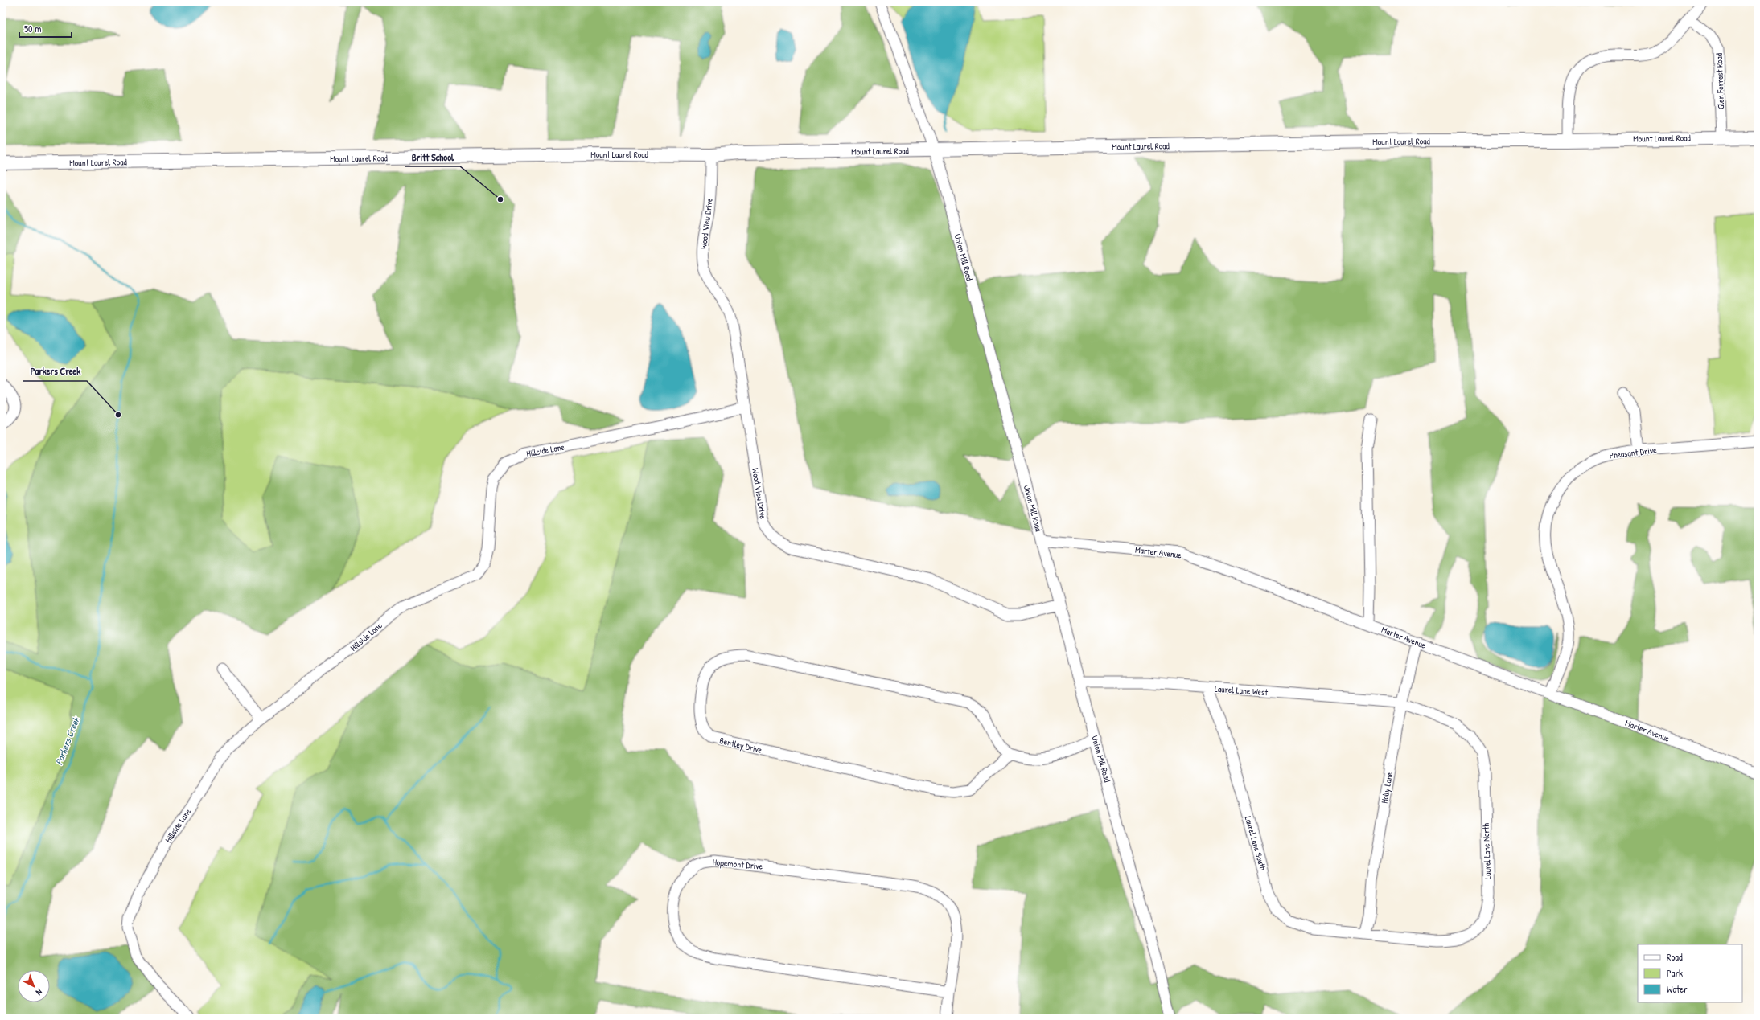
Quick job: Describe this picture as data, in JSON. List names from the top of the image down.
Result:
{
  "streets": {
    "main road": ["Mount Laurel Road"],
    "street": [
      "Glen Forrest Road",
      "Wood View Drive",
      "Union Mill Road",
      "Hillside Lane",
      "Pheasant Drive",
      "Marter Avenue",
      "Laurel Lane West",
      "Bentley Drive",
      "Holly Lane",
      "Laurel Lane South",
      "Laurel Lane North",
      "Hopemont Drive"
    ]
  },
  "crossings": [
    ["Glen Forrest Road", "Mount Laurel Road"],
    ["Mount Laurel Road", "Wood View Drive"],
    ["Mount Laurel Road", "Union Mill Road"],
    ["Wood View Drive", "Union Mill Road"],
    ["Wood View Drive", "Hillside Lane"],
    ["Union Mill Road", "Marter Avenue"],
    ["Union Mill Road", "Laurel Lane West"],
    ["Union Mill Road", "Bentley Drive"],
    ["Pheasant Drive", "Marter Avenue"],
    ["Marter Avenue", "Holly Lane"],
    ["Laurel Lane West", "Holly Lane"],
    ["Laurel Lane West", "Laurel Lane South"],
    ["Laurel Lane West", "Laurel Lane North"],
    ["Holly Lane", "Laurel Lane South"],
    ["Holly Lane", "Laurel Lane North"],
    ["Laurel Lane South", "Laurel Lane North"]
  ],
  "water": ["Parkers Creek"],
  "places": ["Britt School", "Parkers Creek"],
  "legend": ["Road", "Park", "Water"],
  "scale_bar": "50 m",
  "north": "bottom right"
}
